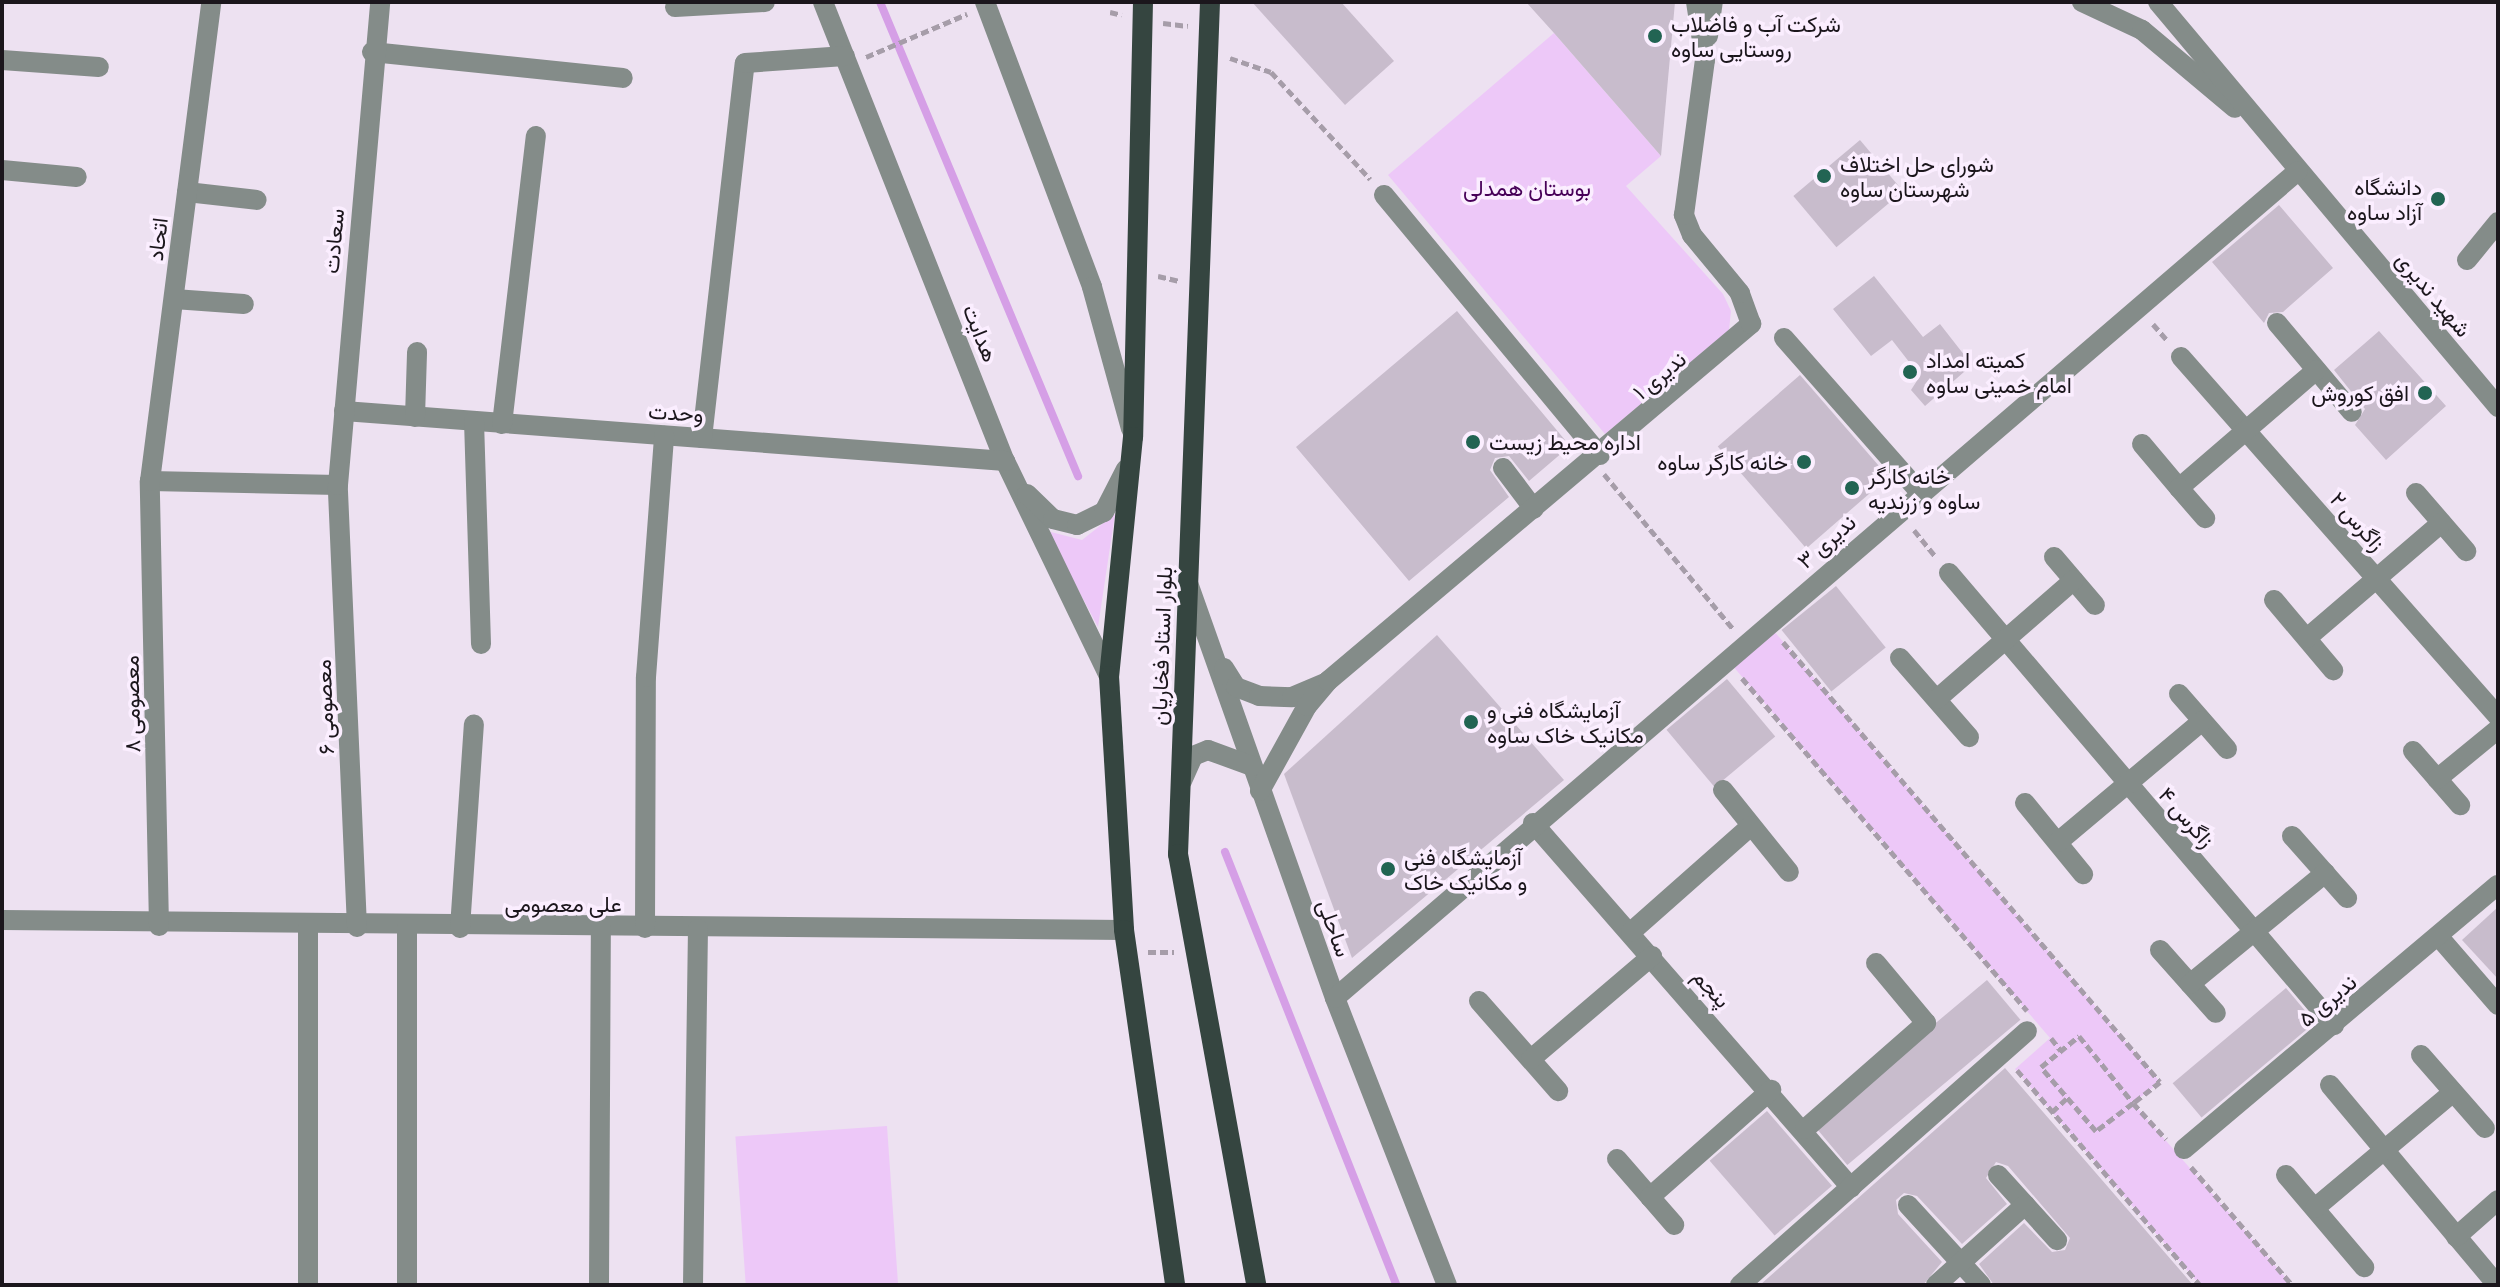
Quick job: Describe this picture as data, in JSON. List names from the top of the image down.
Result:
{
  "streets": {
    "main road": ["بلوار استاد فخاریان"],
    "street": [
      "اتحاد",
      "سعادت",
      "شهید ندیری",
      "هدایت",
      "ندیری ۱",
      "وحدت",
      "زاگرس ۲",
      "ندیری ۳",
      "معصومی ۸",
      "معصومی ۶",
      "زاگرس ۴",
      "علی معصومی",
      "ساحلی",
      "پنجم",
      "ندیری ۵"
    ]
  },
  "crossings": [
    ["اتحاد", "معصومی ۸"],
    ["سعادت", "وحدت"],
    ["سعادت", "معصومی ۶"],
    ["شهید ندیری", "ندیری ۳"],
    ["هدایت", "وحدت"],
    ["هدایت", "بلوار استاد فخاریان"],
    ["ندیری ۳", "ساحلی"],
    ["ندیری ۳", "پنجم"],
    ["بلوار استاد فخاریان", "علی معصومی"],
    ["بلوار استاد فخاریان", "ساحلی"],
    ["معصومی ۸", "علی معصومی"],
    ["معصومی ۶", "علی معصومی"],
    ["زاگرس ۴", "ندیری ۵"]
  ],
  "parks": ["بوستان همدلی"],
  "places": [
    "شرکت آب و فاضلاب روستایی ساوه",
    "شورای حل اختلاف شهرستان ساوه",
    "دانشگاه آزاد ساوه",
    "کمیته امداد امام خمینی ساوه",
    "افق کوروش",
    "اداره محیط زیست",
    "خانه کارگر ساوه",
    "خانه کارگر ساوه و زرندیه",
    "آزمایشگاه فنی و مکانیک خاک ساوه",
    "آزمایشگاه فنی و مکانیک خاک"
  ]
}
